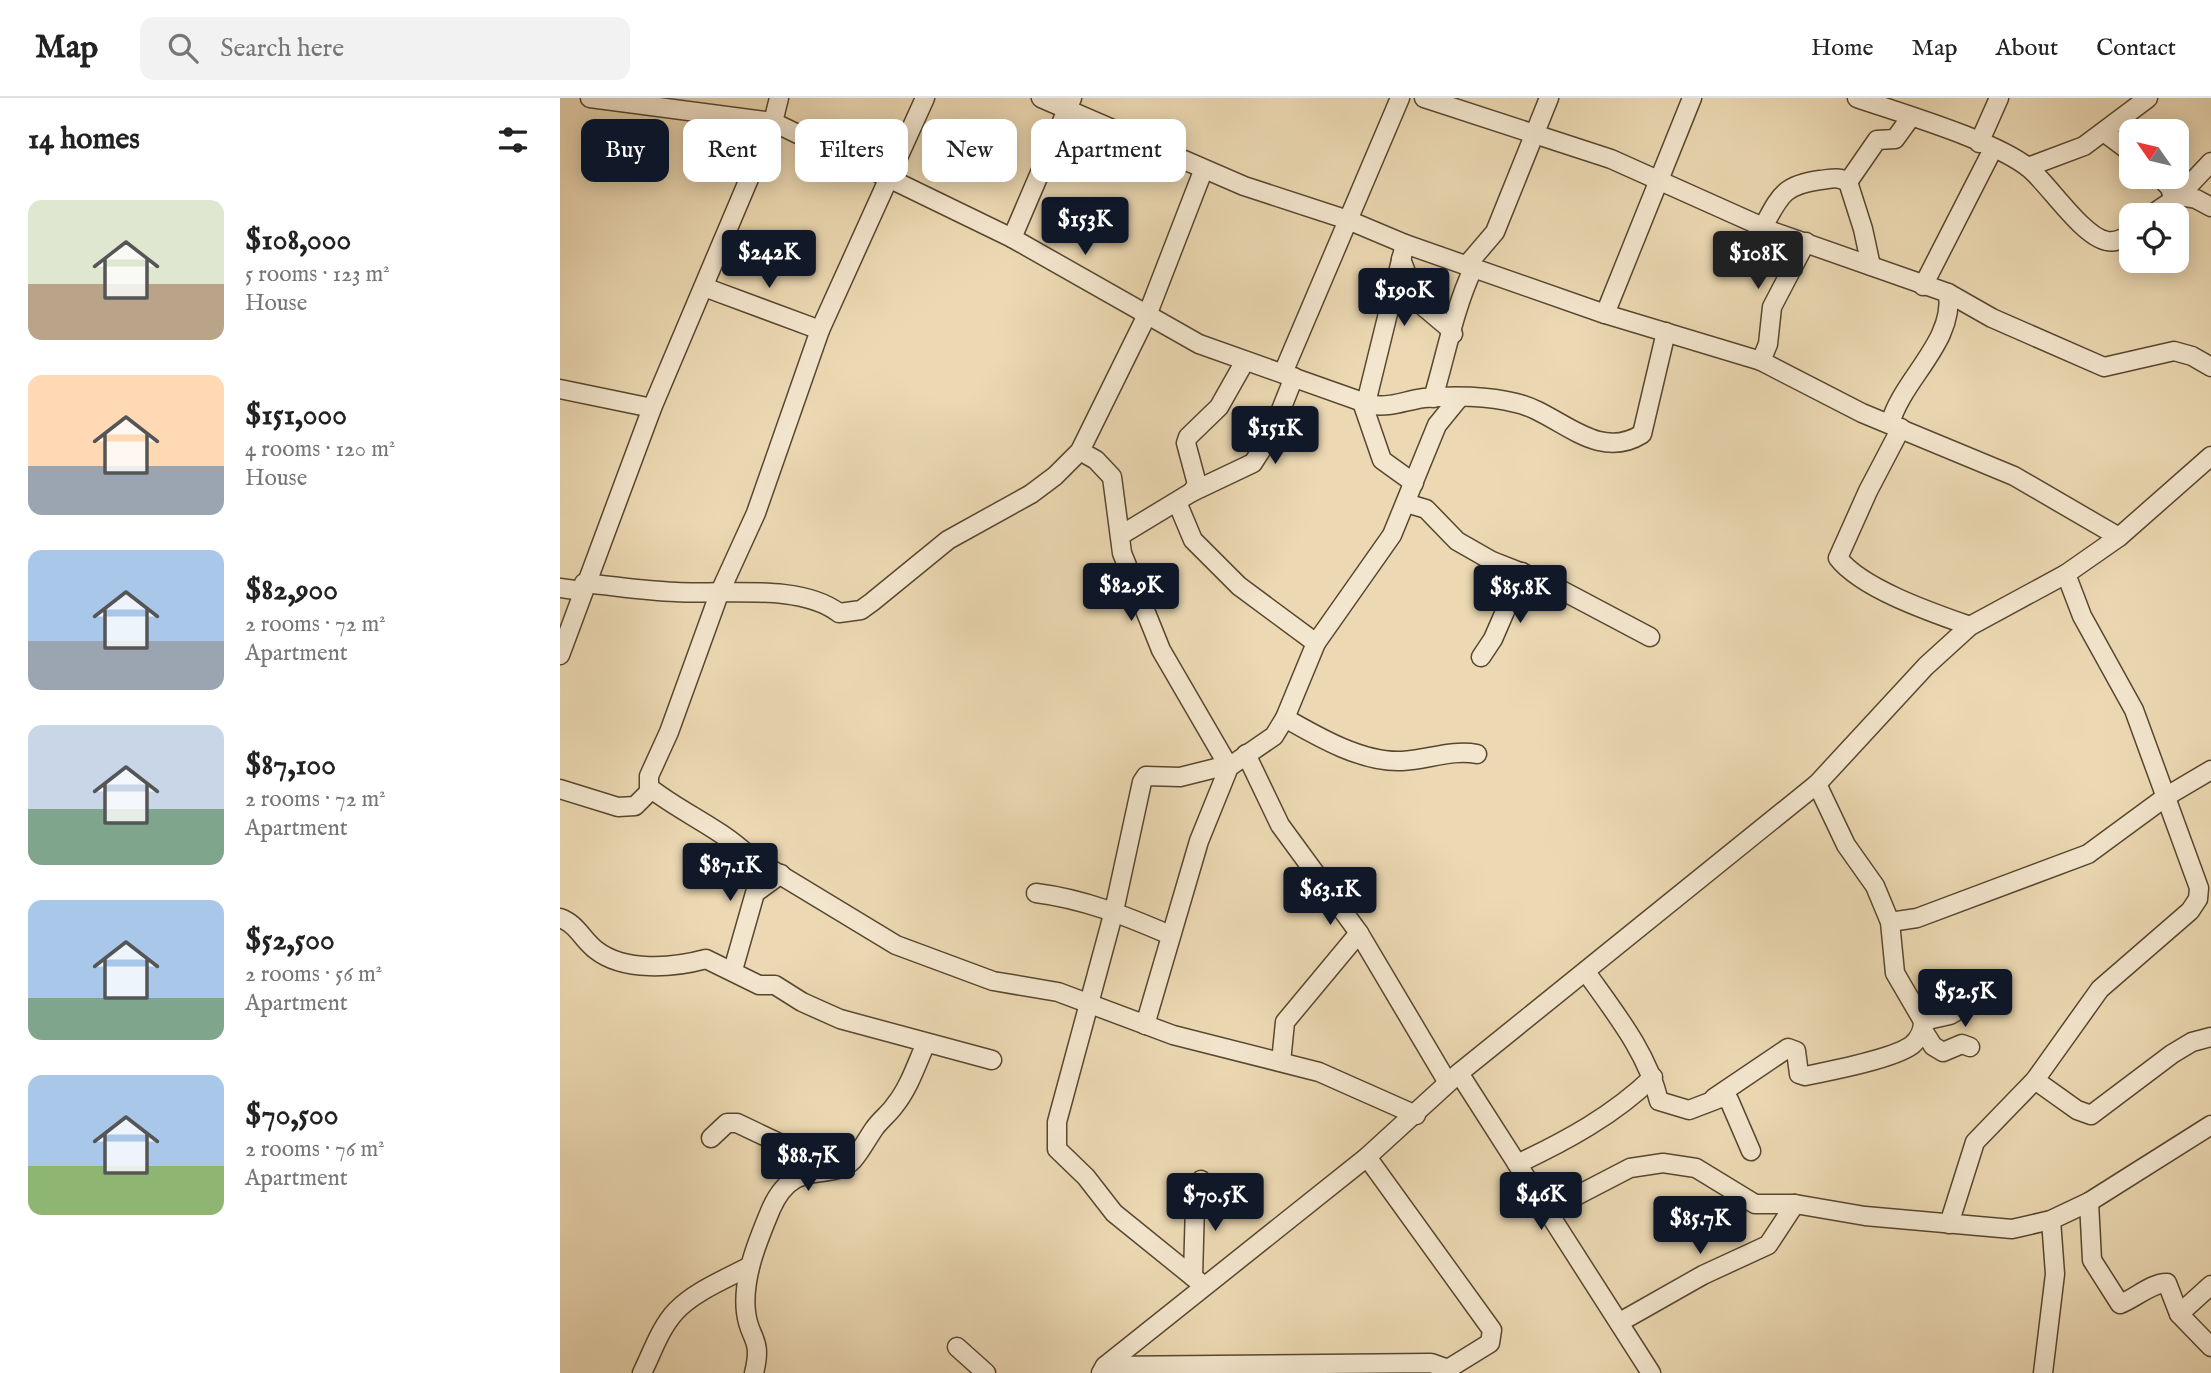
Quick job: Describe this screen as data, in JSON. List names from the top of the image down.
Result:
{
  "north": "top left",
  "page": {
    "header": "Map",
    "search": "Search here",
    "nav": [
      "Home",
      "Map",
      "About",
      "Contact"
    ],
    "heading": "14 homes",
    "chip": [
      "Buy",
      "Rent",
      "Filters",
      "New",
      "Apartment"
    ],
    "list": [
      {
        "name": "$108,000",
        "note": "5 rooms · 123 m² · House"
      },
      {
        "name": "$151,000",
        "note": "4 rooms · 120 m² · House"
      },
      {
        "name": "$82,900",
        "note": "2 rooms · 72 m² · Apartment"
      },
      {
        "name": "$87,100",
        "note": "2 rooms · 72 m² · Apartment"
      },
      {
        "name": "$52,500",
        "note": "2 rooms · 56 m² · Apartment"
      },
      {
        "name": "$70,500",
        "note": "2 rooms · 76 m² · Apartment"
      }
    ],
    "price": [
      "$153K",
      "$242K",
      "$108K",
      "$190K",
      "$151K",
      "$82.9K",
      "$85.8K",
      "$87.1K",
      "$63.1K",
      "$52.5K",
      "$88.7K",
      "$46K",
      "$70.5K",
      "$85.7K"
    ]
  }
}
